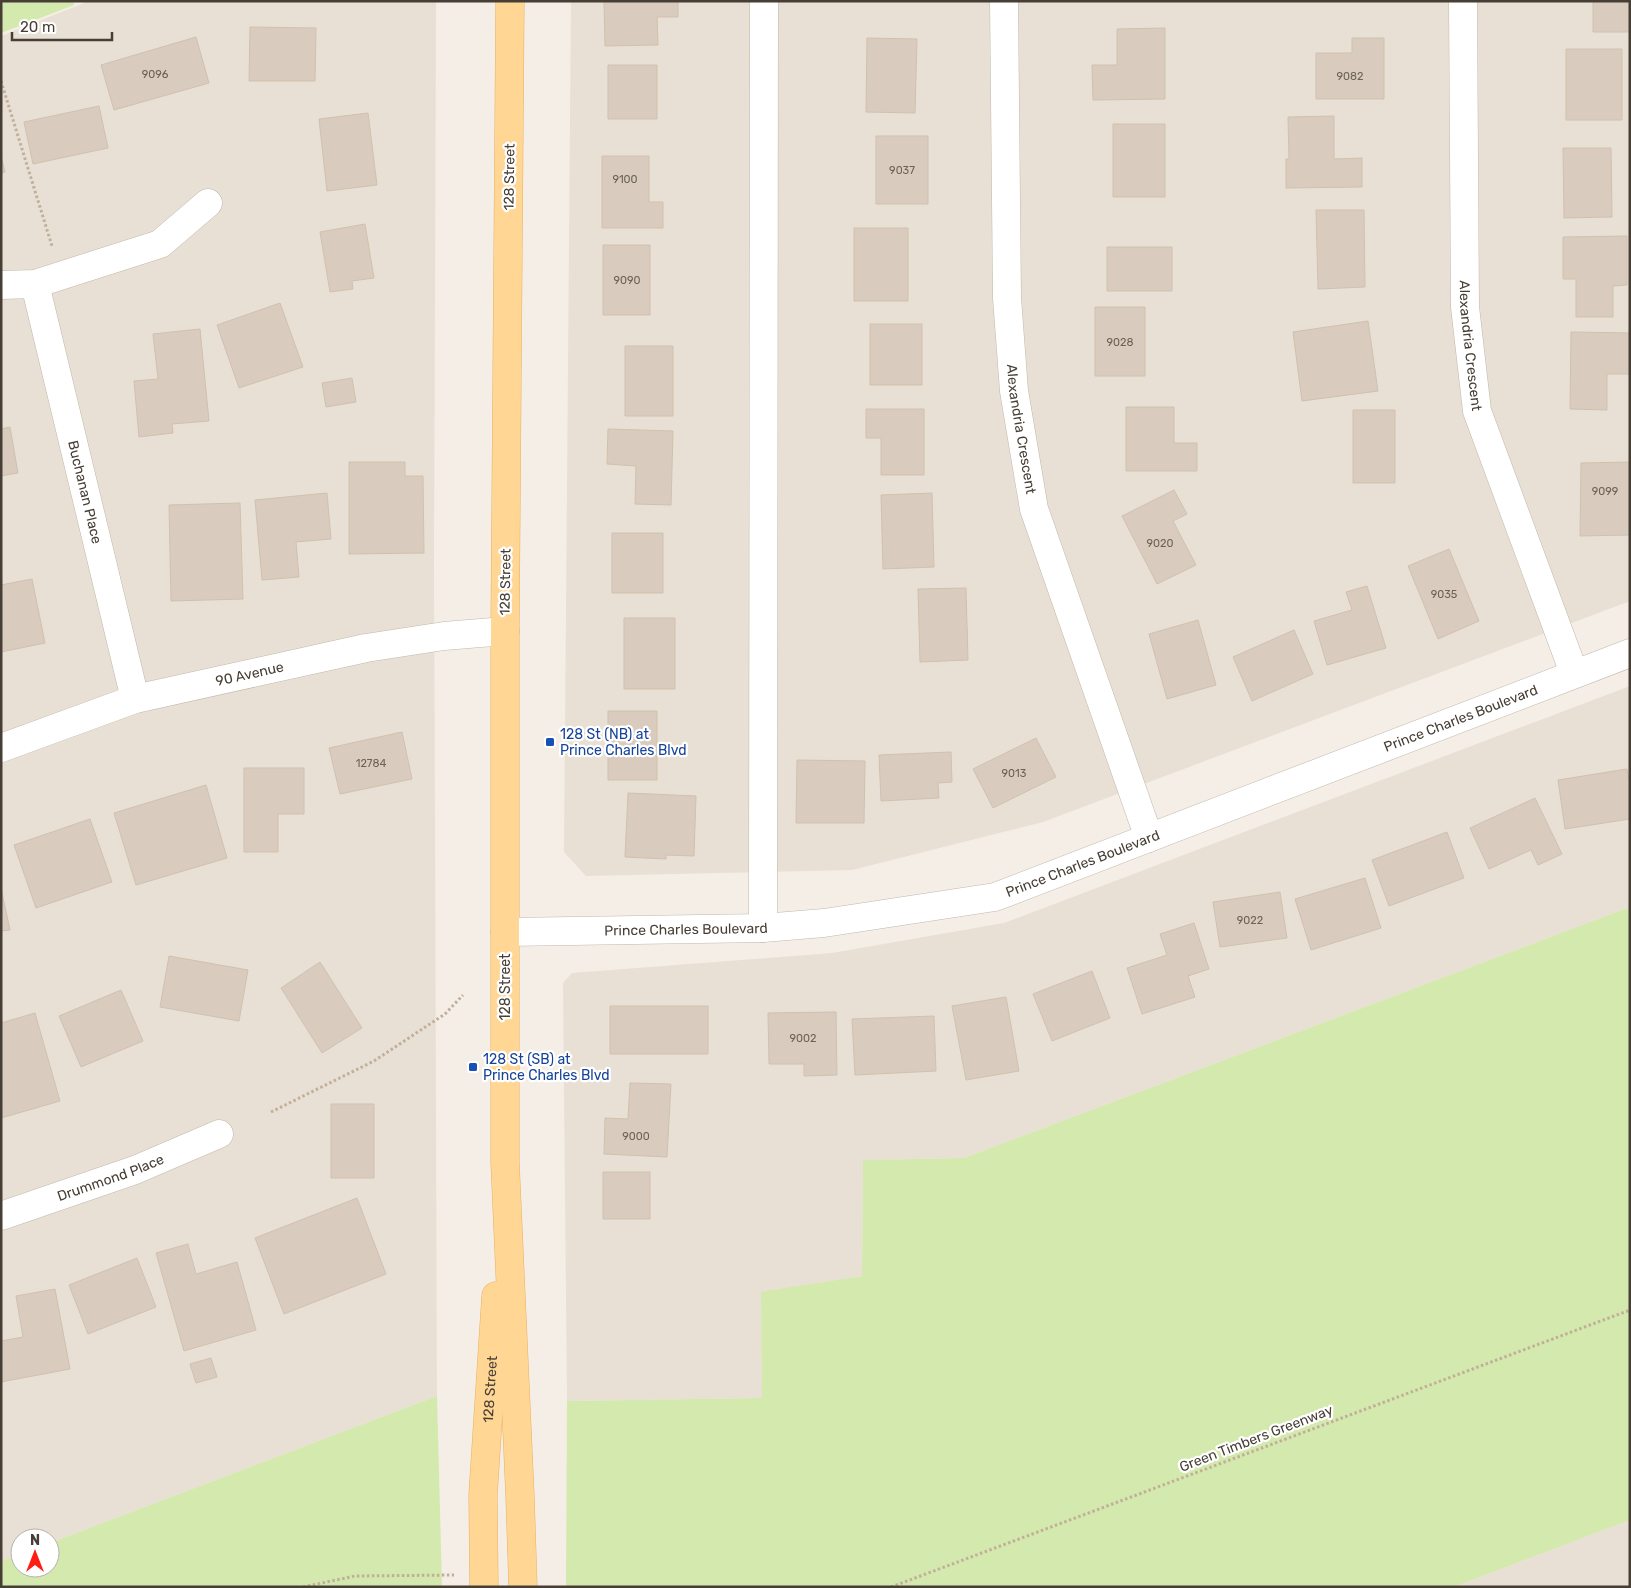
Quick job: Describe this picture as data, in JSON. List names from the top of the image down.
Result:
{
  "streets": {
    "main road": ["128 Street"],
    "street": [
      "Alexandria Crescent",
      "Buchanan Place",
      "90 Avenue",
      "Prince Charles Boulevard",
      "Drummond Place"
    ],
    "path": ["Green Timbers Greenway"]
  },
  "crossings": [
    ["128 Street", "90 Avenue"],
    ["128 Street", "Prince Charles Boulevard"],
    ["Alexandria Crescent", "Prince Charles Boulevard"],
    ["Buchanan Place", "90 Avenue"]
  ],
  "places": {
    "transit": ["128 St (NB) at Prince Charles Blvd", "128 St (SB) at Prince Charles Blvd"]
  },
  "house_numbers": [
    "9096",
    "9082",
    "9037",
    "9100",
    "9090",
    "9028",
    "9099",
    "9020",
    "9035",
    "12784",
    "9013",
    "9022",
    "9002",
    "9000"
  ],
  "scale_bar": "20 m",
  "north": "top"
}
